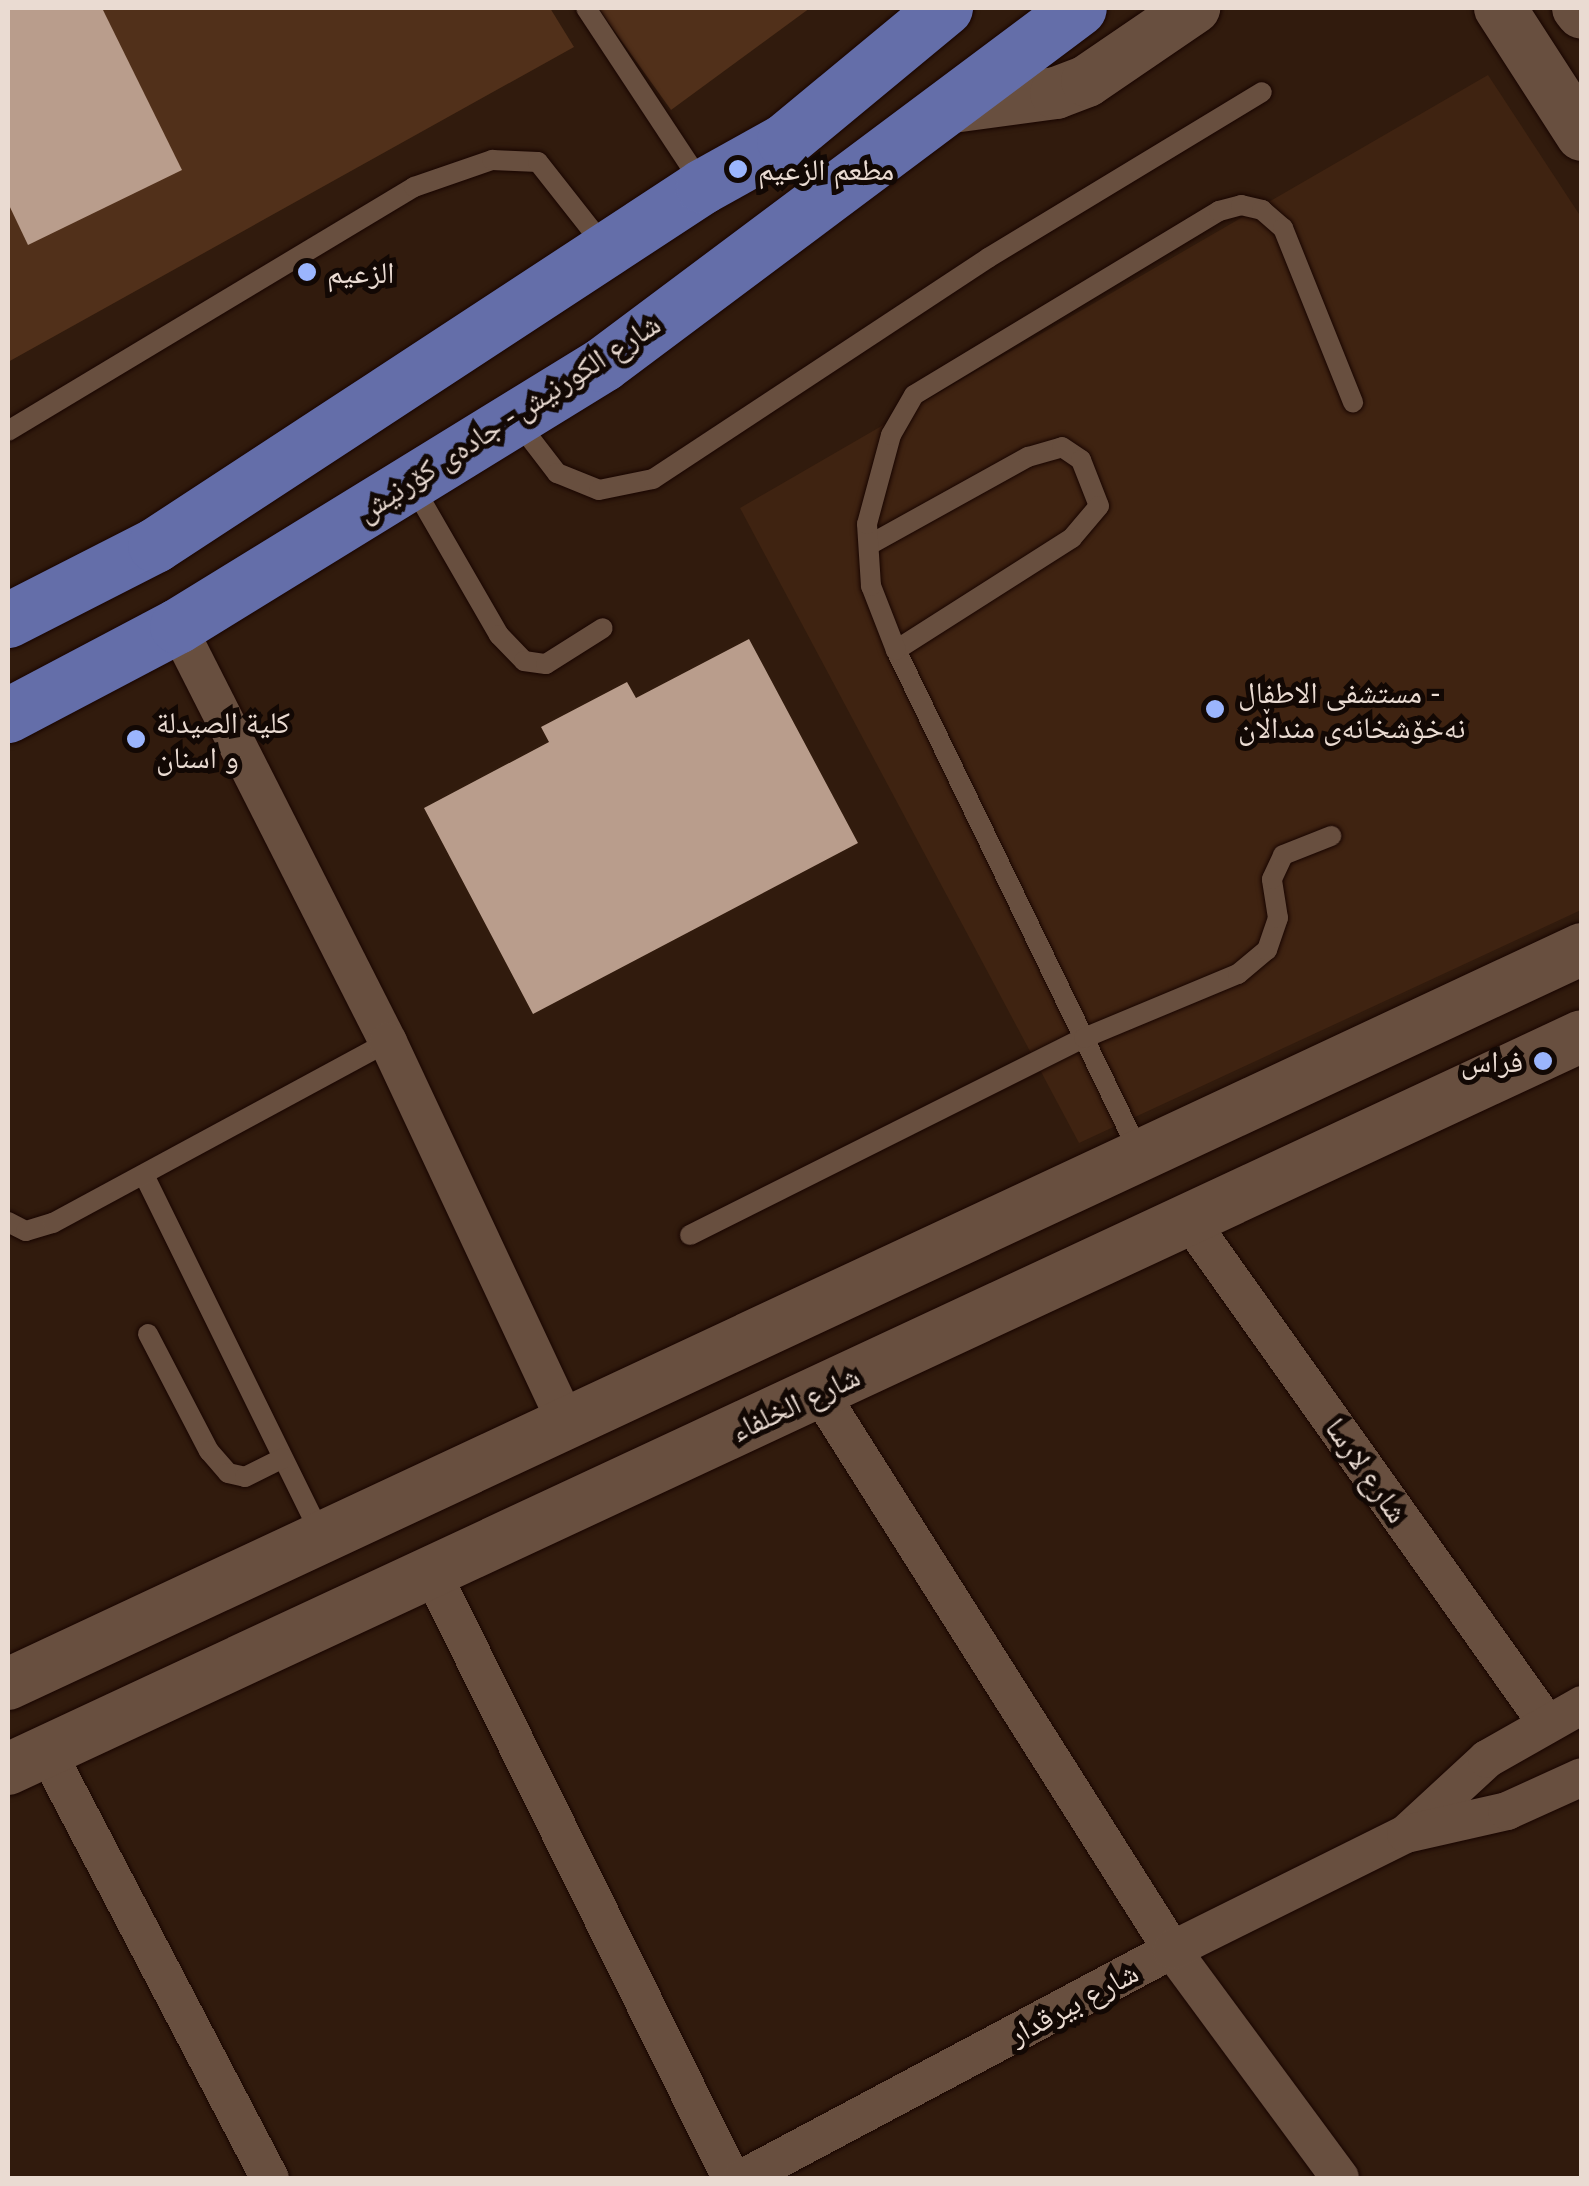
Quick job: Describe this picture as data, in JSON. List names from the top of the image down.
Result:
{
  "streets": {
    "main road": ["شارع الكورنيش - جادەی کۆرنیش"],
    "street": ["شارع الخلفاء", "شارع لارسا", "شارع بيرقدار"]
  },
  "crossings": [
    ["شارع الخلفاء", "شارع لارسا"],
    ["شارع لارسا", "شارع بيرقدار"]
  ],
  "places": [
    "مطعم الزعيم",
    "الزعيم",
    "مستشفى الاطفال - نەخۆشخانەی منداڵان",
    "كلية الصيدلة و اسنان",
    "فراس"
  ]
}
